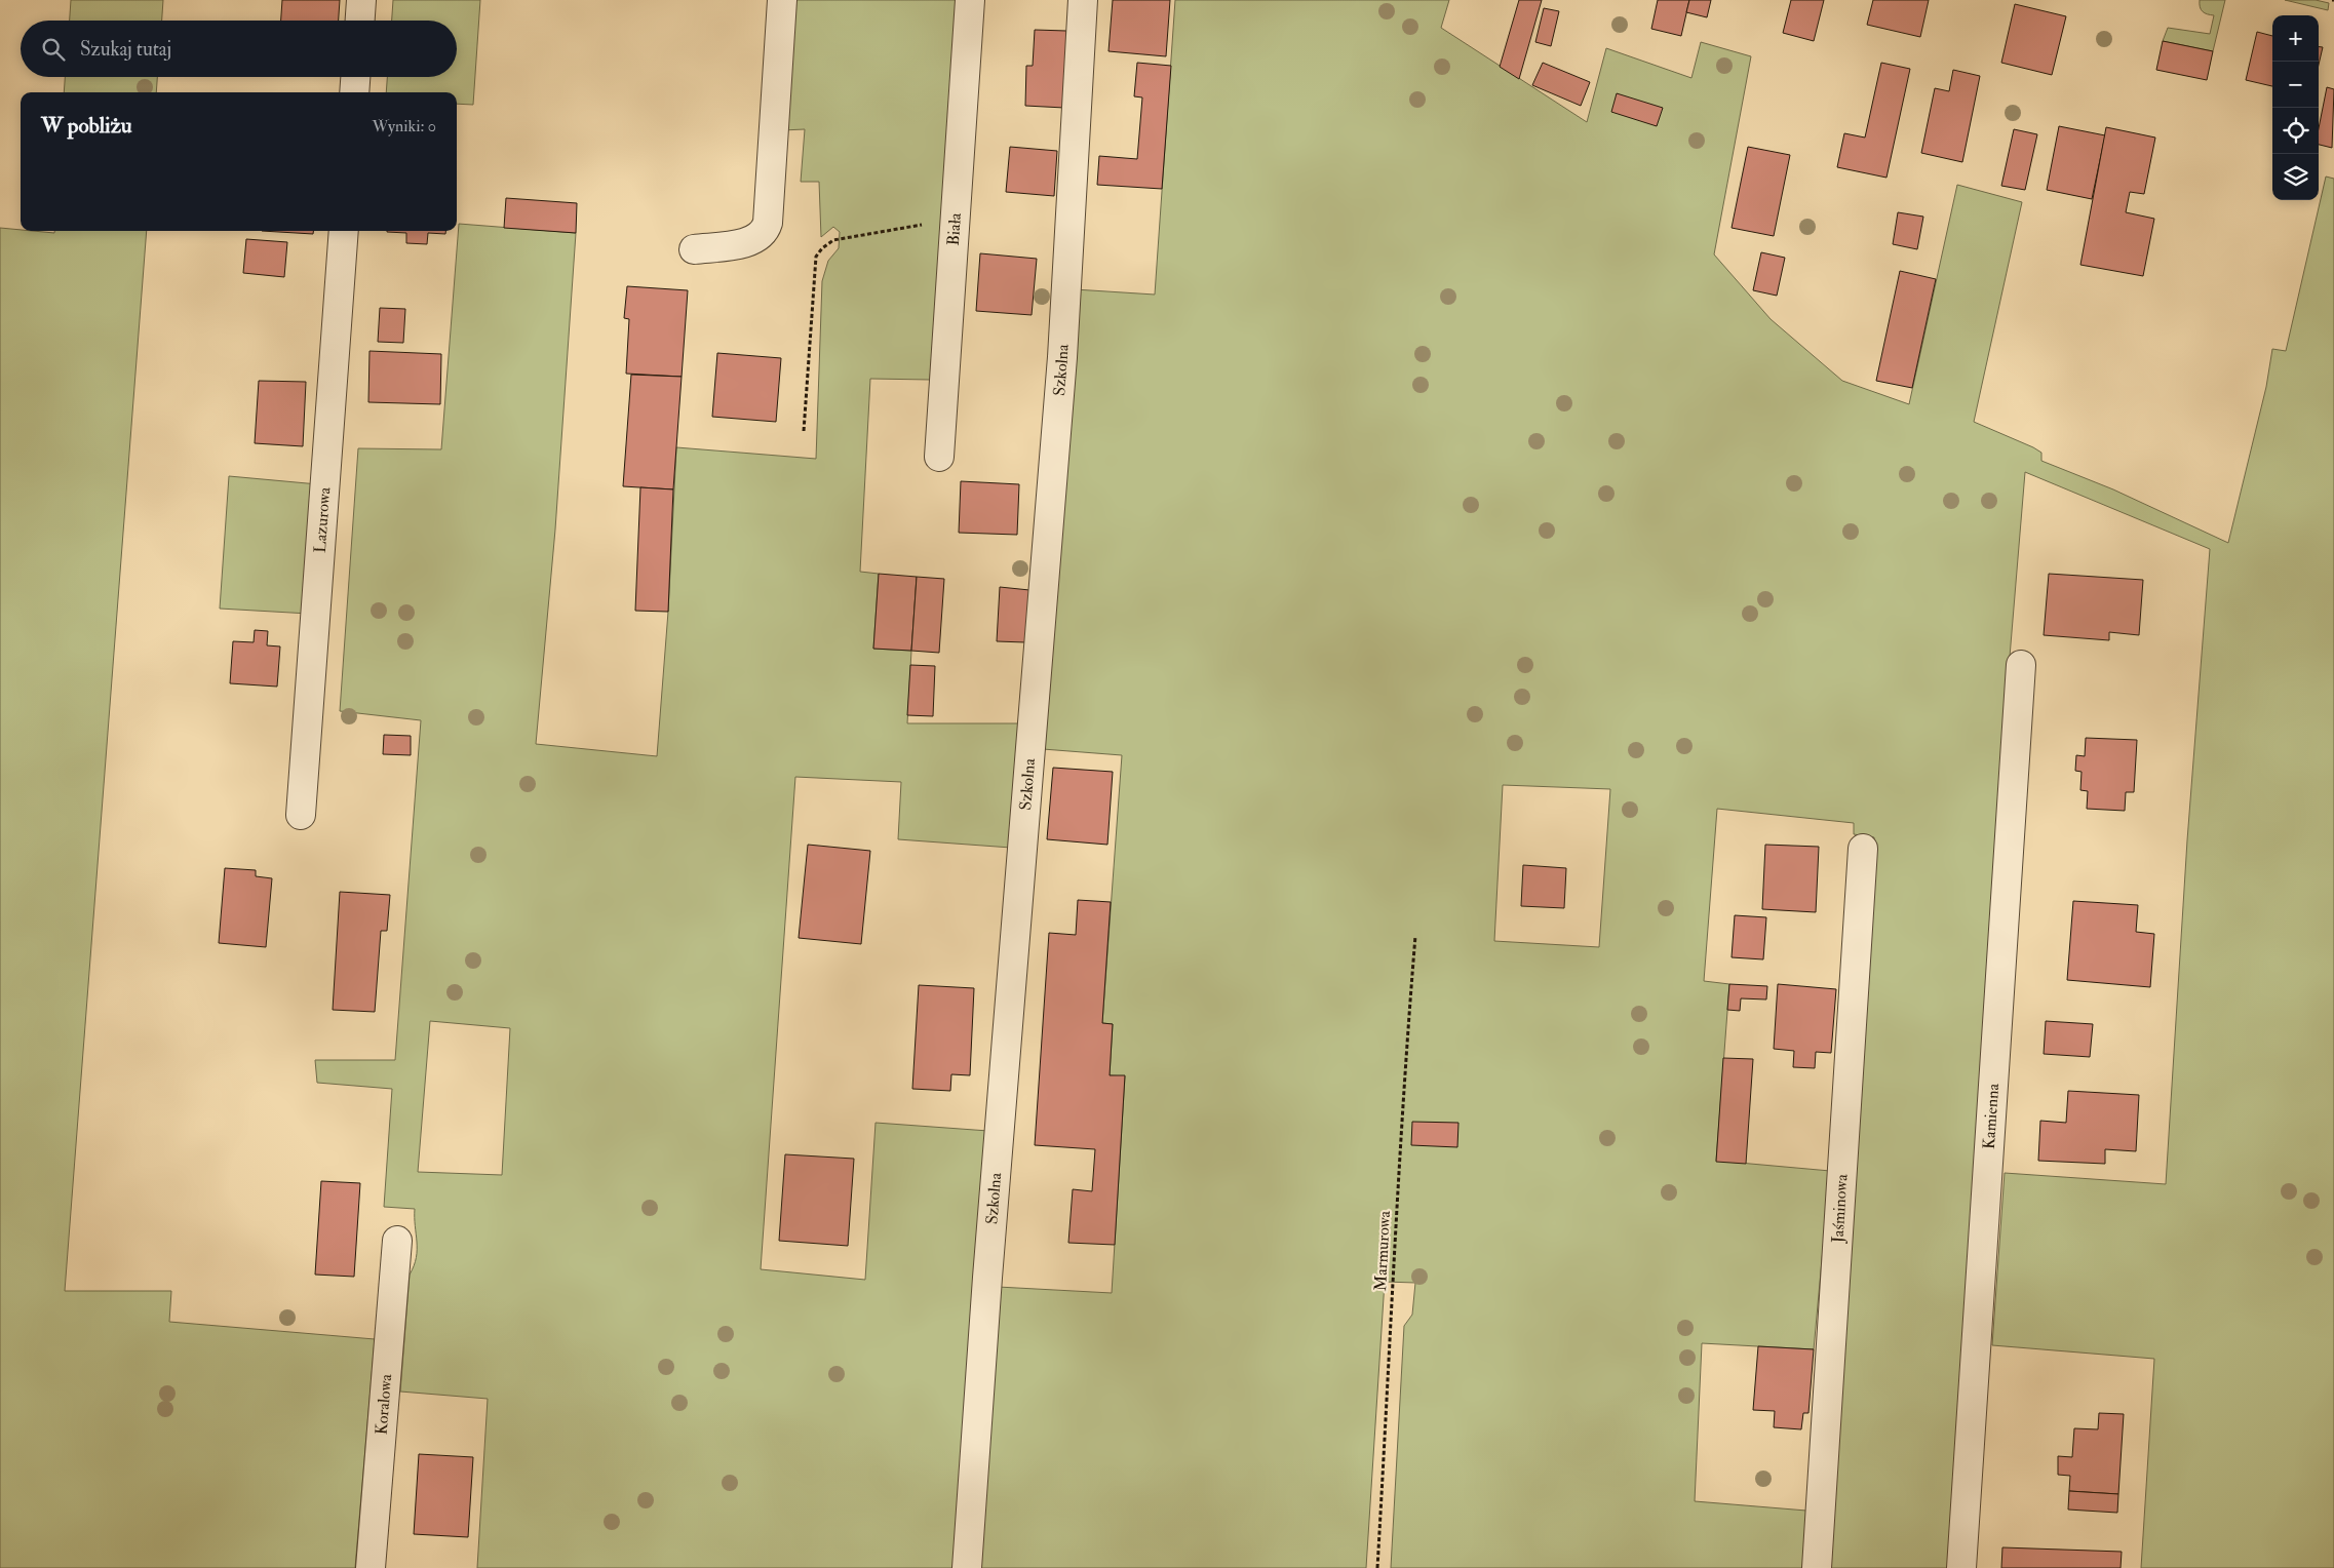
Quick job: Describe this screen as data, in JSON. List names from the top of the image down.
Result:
{
  "streets": {
    "street": [
      "Biała",
      "Szkolna",
      "Lazurowa",
      "Kamienna",
      "Jaśminowa",
      "Koralowa"
    ],
    "path": ["Marmurowa"]
  },
  "page": {
    "map_buttons": ["+", "−"],
    "search": "Szukaj tutaj",
    "heading": ["W pobliżu", "Wyniki: 0"]
  }
}
